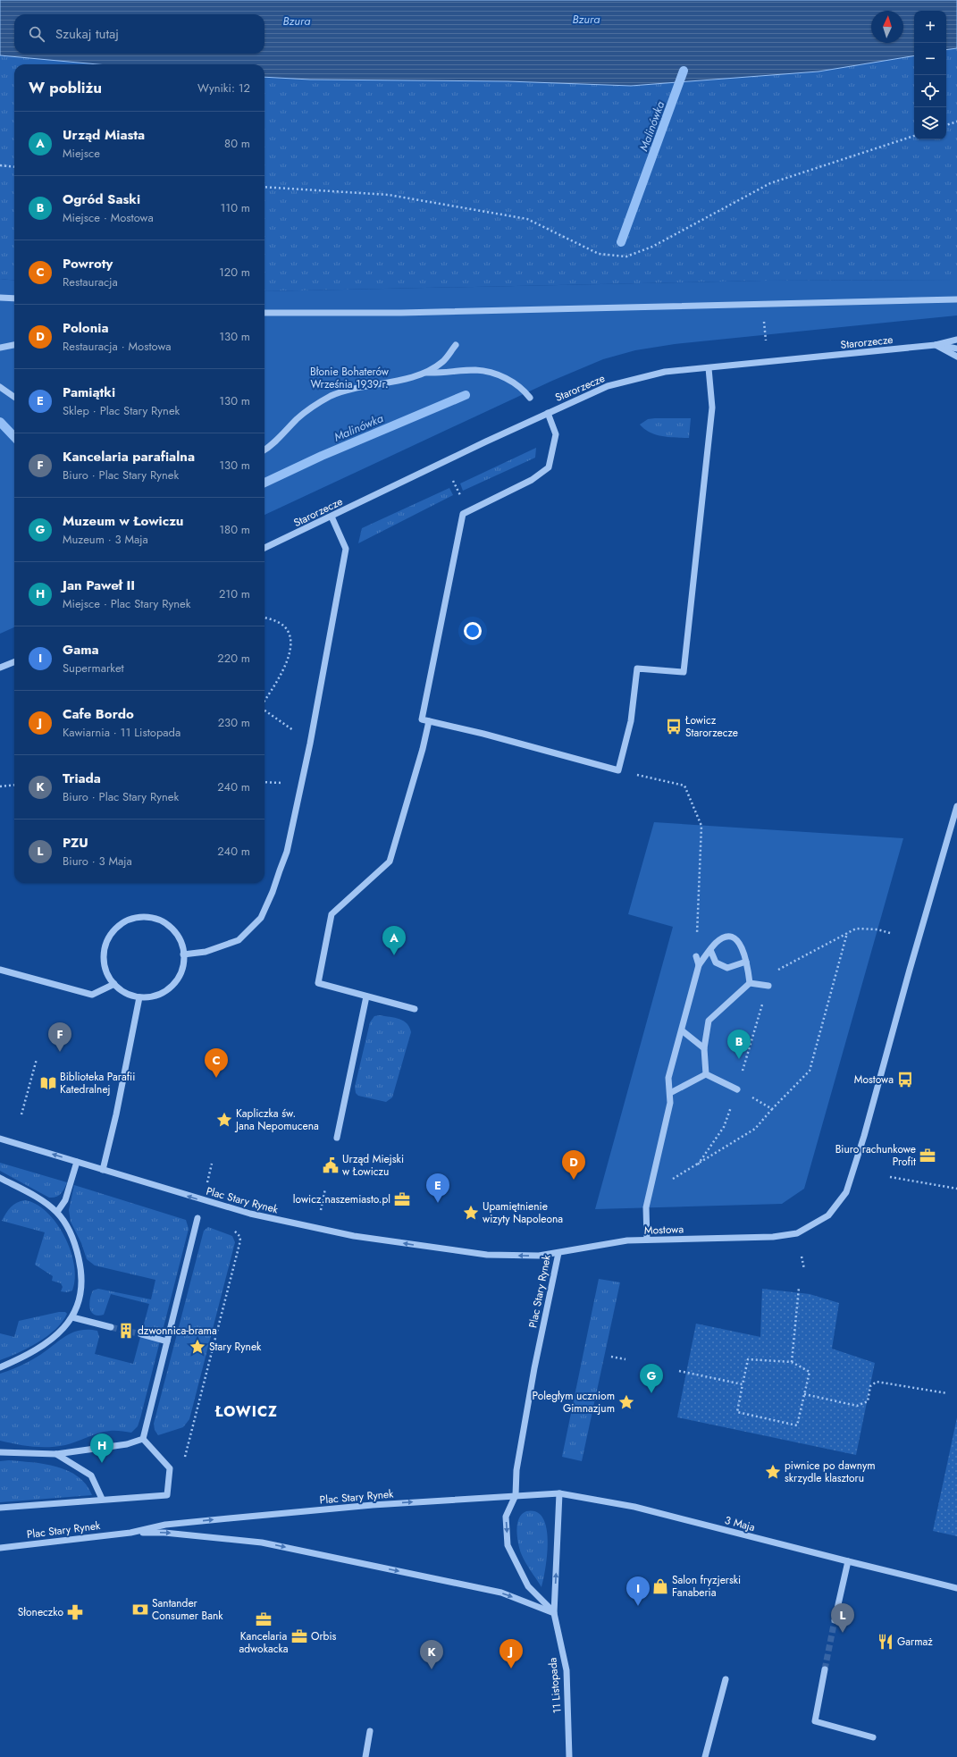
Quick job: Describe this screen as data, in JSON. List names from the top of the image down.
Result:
{
  "streets": {
    "street": [
      "Starorzecze",
      "Plac Stary Rynek",
      "Mostowa",
      "3 Maja",
      "11 Listopada"
    ]
  },
  "crossings": [
    ["Plac Stary Rynek", "Mostowa"],
    ["Plac Stary Rynek", "3 Maja"],
    ["Plac Stary Rynek", "11 Listopada"],
    ["3 Maja", "11 Listopada"]
  ],
  "one_way": ["11 Listopada"],
  "districts": ["ŁOWICZ"],
  "water": ["Bzura", "Malinówka"],
  "parks": ["Błonie Bohaterów Września 1939 r."],
  "places": {
    "bus stop": ["Łowicz Starorzecze", "Mostowa"],
    "library": ["Biblioteka Parafii Katedralnej"],
    "place": [
      "Kapliczka św. Jana Nepomucena",
      "Upamiętnienie wizyty Napoleona",
      "Stary Rynek",
      "Poległym uczniom Gimnazjum",
      "piwnice po dawnym skrzydle klasztoru"
    ],
    "office": [
      "Biuro rachunkowe Profit",
      "lowicz.naszemiasto.pl",
      "Kancelaria adwokacka",
      "Orbis"
    ],
    "public building": ["Urząd Miejski w Łowiczu"],
    "building": ["dzwonnica-brama"],
    "shop": ["Salon fryzjerski Fanaberia"],
    "bank": ["Santander Consumer Bank"],
    "pharmacy": ["Słoneczko"],
    "restaurant": ["Garmaż"]
  },
  "north": "top",
  "page": {
    "map_buttons": ["+", "−"],
    "search": "Szukaj tutaj",
    "heading": ["W pobliżu", "Wyniki: 12"],
    "list": [
      {
        "mark": "A",
        "name": "Urząd Miasta",
        "note": "Miejsce",
        "value": "80 m"
      },
      {
        "mark": "B",
        "name": "Ogród Saski",
        "note": "Miejsce · Mostowa",
        "value": "110 m"
      },
      {
        "mark": "C",
        "name": "Powroty",
        "note": "Restauracja",
        "value": "120 m"
      },
      {
        "mark": "D",
        "name": "Polonia",
        "note": "Restauracja · Mostowa",
        "value": "130 m"
      },
      {
        "mark": "E",
        "name": "Pamiątki",
        "note": "Sklep · Plac Stary Rynek",
        "value": "130 m"
      },
      {
        "mark": "F",
        "name": "Kancelaria parafialna",
        "note": "Biuro · Plac Stary Rynek",
        "value": "130 m"
      },
      {
        "mark": "G",
        "name": "Muzeum w Łowiczu",
        "note": "Muzeum · 3 Maja",
        "value": "180 m"
      },
      {
        "mark": "H",
        "name": "Jan Paweł II",
        "note": "Miejsce · Plac Stary Rynek",
        "value": "210 m"
      },
      {
        "mark": "I",
        "name": "Gama",
        "note": "Supermarket",
        "value": "220 m"
      },
      {
        "mark": "J",
        "name": "Cafe Bordo",
        "note": "Kawiarnia · 11 Listopada",
        "value": "230 m"
      },
      {
        "mark": "K",
        "name": "Triada",
        "note": "Biuro · Plac Stary Rynek",
        "value": "240 m"
      },
      {
        "mark": "L",
        "name": "PZU",
        "note": "Biuro · 3 Maja",
        "value": "240 m"
      }
    ],
    "pins": [
      "A",
      "F",
      "B",
      "C",
      "D",
      "E",
      "G",
      "H",
      "I",
      "L",
      "J",
      "K"
    ]
  }
}
